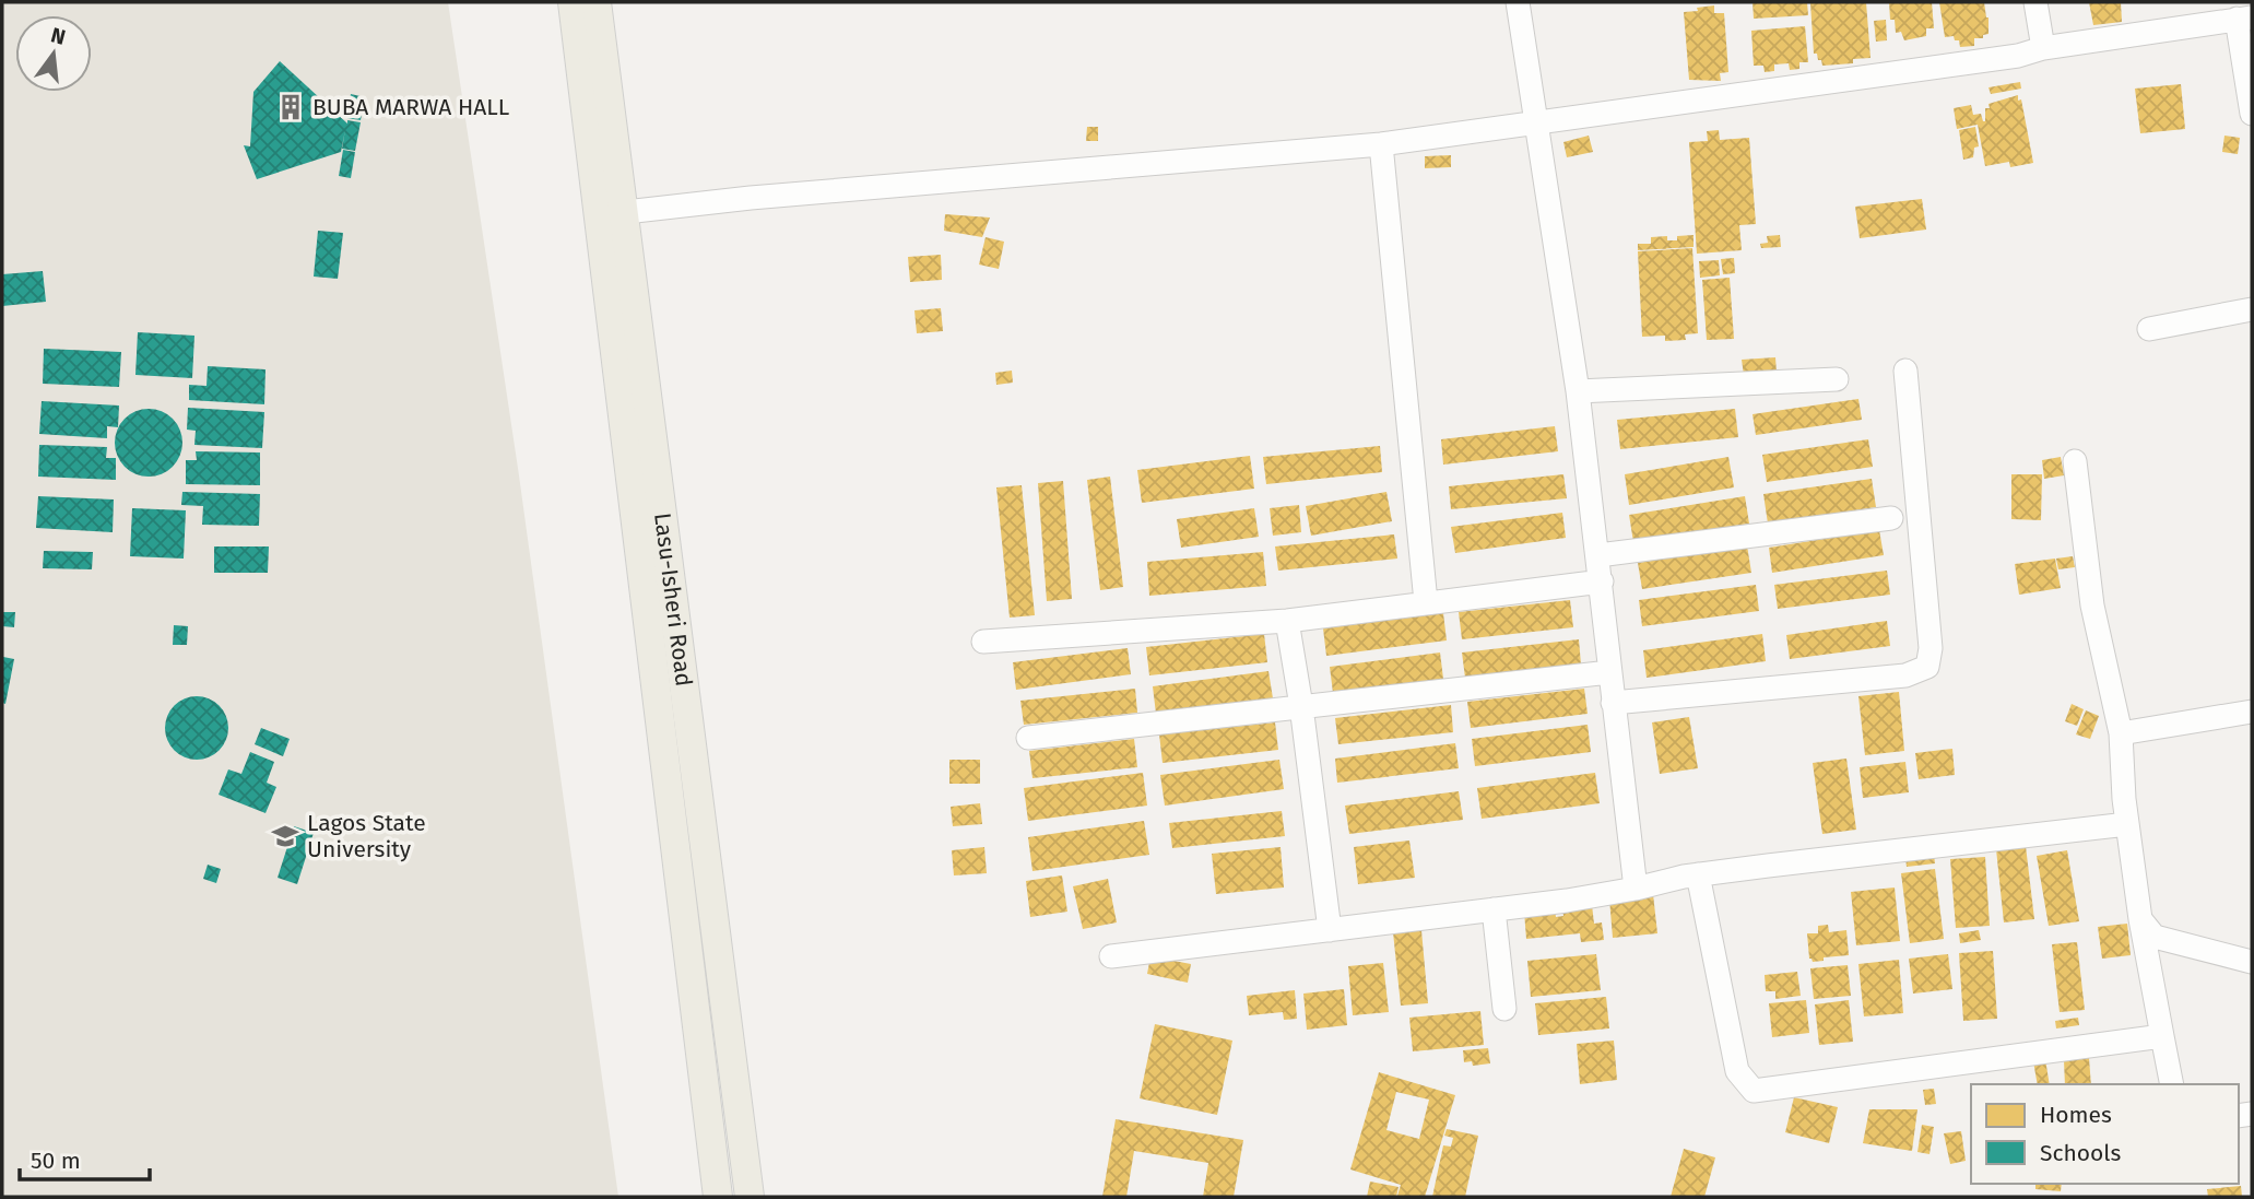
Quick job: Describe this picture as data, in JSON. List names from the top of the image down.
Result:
{
  "streets": {
    "main road": ["Lasu-Isheri Road"]
  },
  "places": {
    "building": ["BUBA MARWA HALL"],
    "school or university": ["Lagos State University"]
  },
  "legend": ["Homes", "Schools"],
  "scale_bar": "50 m",
  "north": "top"
}
